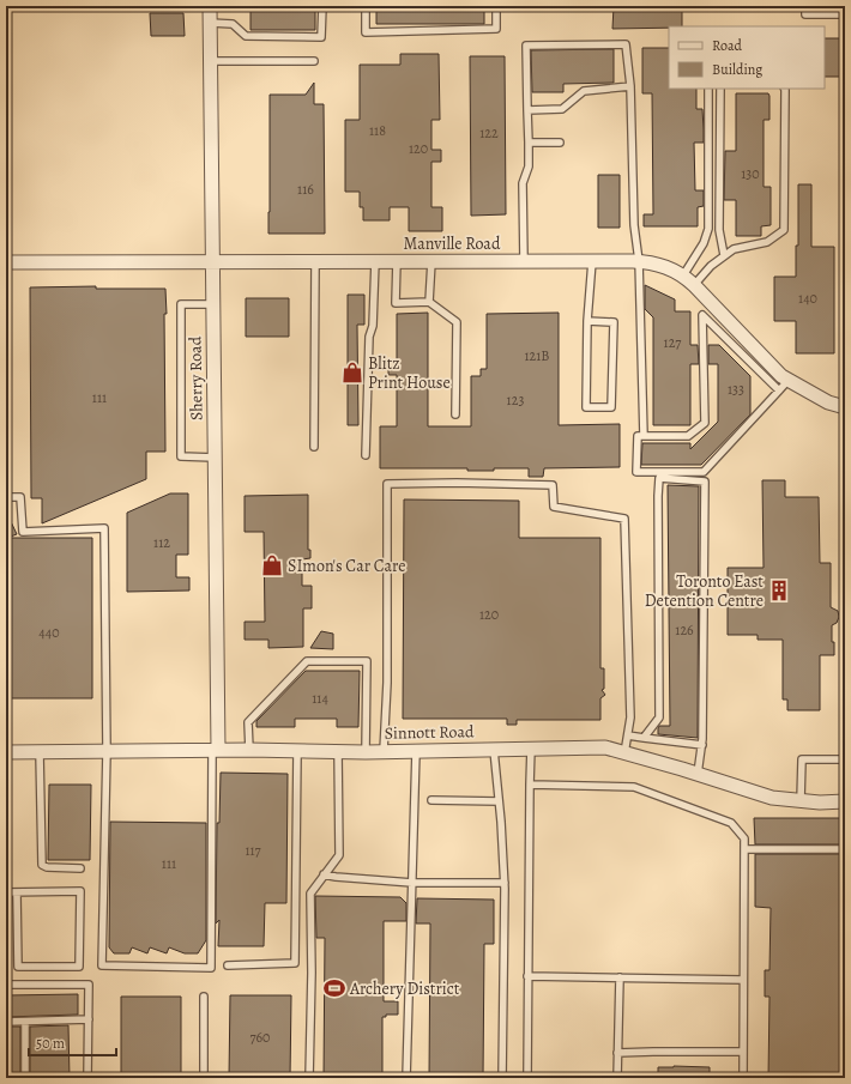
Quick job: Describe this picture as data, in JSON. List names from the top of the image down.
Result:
{
  "streets": {
    "street": ["Manville Road", "Sherry Road", "Sinnott Road"]
  },
  "crossings": [
    ["Manville Road", "Sherry Road"],
    ["Sherry Road", "Sinnott Road"]
  ],
  "places": {
    "shop": ["Blitz Print House", "SImon's Car Care"],
    "building": ["Toronto East Detention Centre"],
    "sports": ["Archery District"]
  },
  "house_numbers": [
    "118",
    "122",
    "120",
    "130",
    "116",
    "140",
    "127",
    "121B",
    "133",
    "111",
    "123",
    "112",
    "120",
    "126",
    "440",
    "114",
    "117",
    "111",
    "760"
  ],
  "legend": ["Road", "Building"],
  "scale_bar": "50 m"
}
